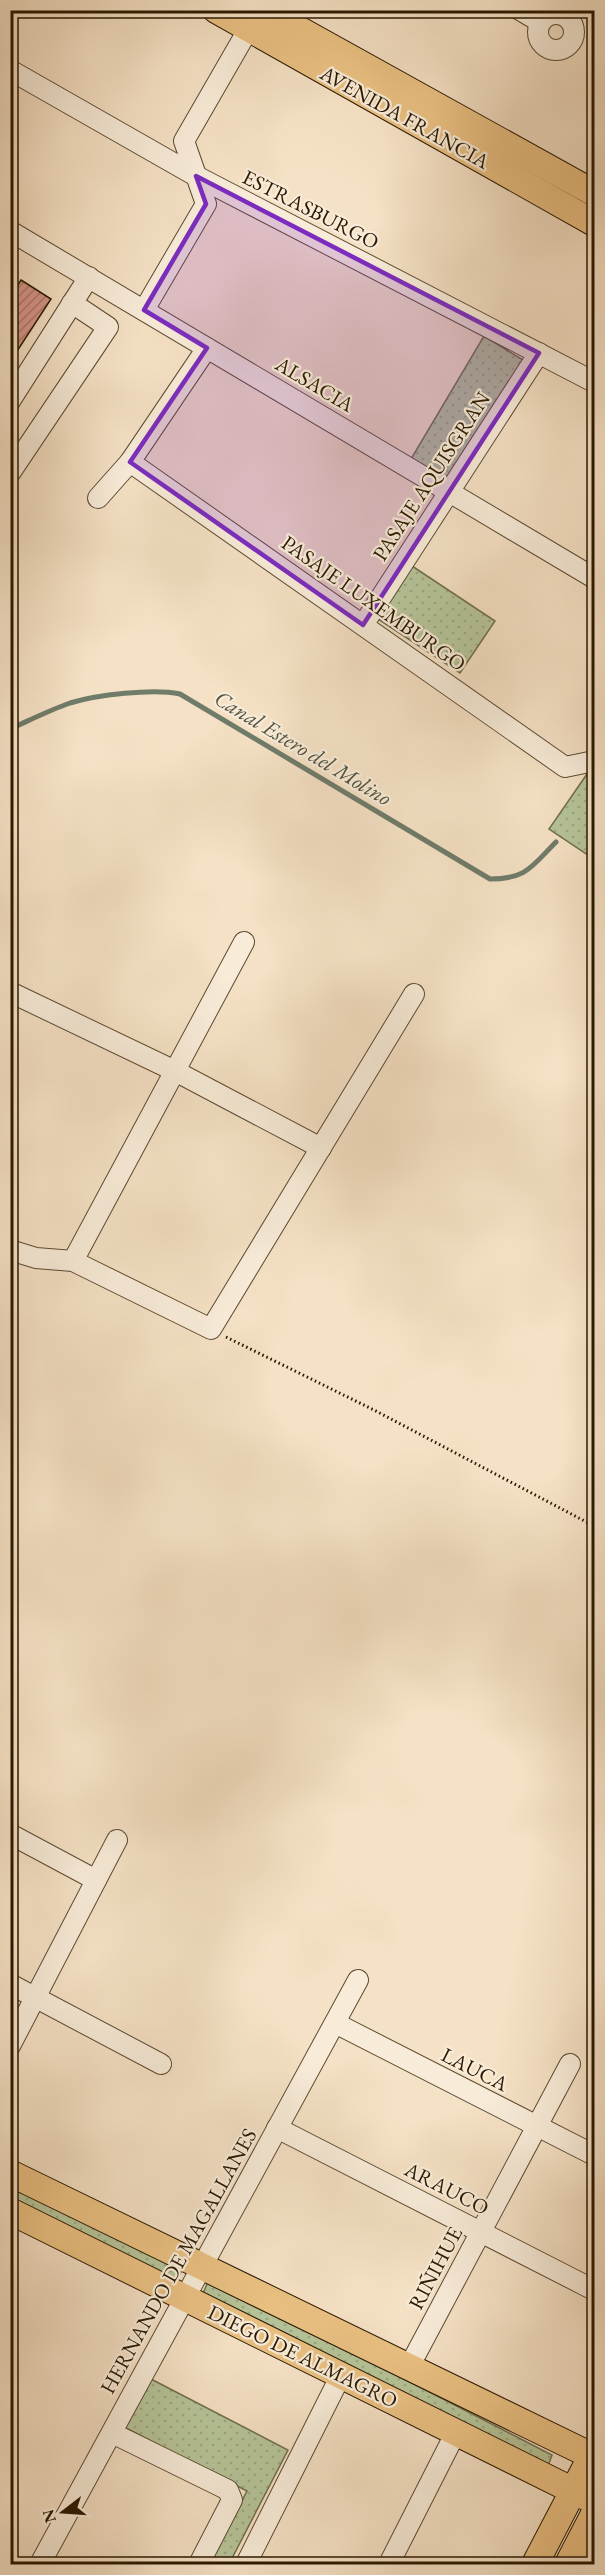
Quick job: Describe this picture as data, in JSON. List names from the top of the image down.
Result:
{
  "streets": {
    "main road": ["AVENIDA FRANCIA", "DIEGO DE ALMAGRO"],
    "street": [
      "ESTRASBURGO",
      "ALSACIA",
      "PASAJE AQUISGRAN",
      "PASAJE LUXEMBURGO",
      "LAUCA",
      "ARAUCO",
      "HERNANDO DE MAGALLANES",
      "RIÑIHUE"
    ]
  },
  "crossings": [
    ["ESTRASBURGO", "PASAJE AQUISGRAN"],
    ["ALSACIA", "PASAJE AQUISGRAN"],
    ["PASAJE AQUISGRAN", "PASAJE LUXEMBURGO"],
    ["LAUCA", "HERNANDO DE MAGALLANES"],
    ["LAUCA", "RIÑIHUE"],
    ["ARAUCO", "HERNANDO DE MAGALLANES"],
    ["ARAUCO", "RIÑIHUE"],
    ["HERNANDO DE MAGALLANES", "DIEGO DE ALMAGRO"],
    ["RIÑIHUE", "DIEGO DE ALMAGRO"]
  ],
  "water": ["Canal Estero del Molino"],
  "north": "left"
}
